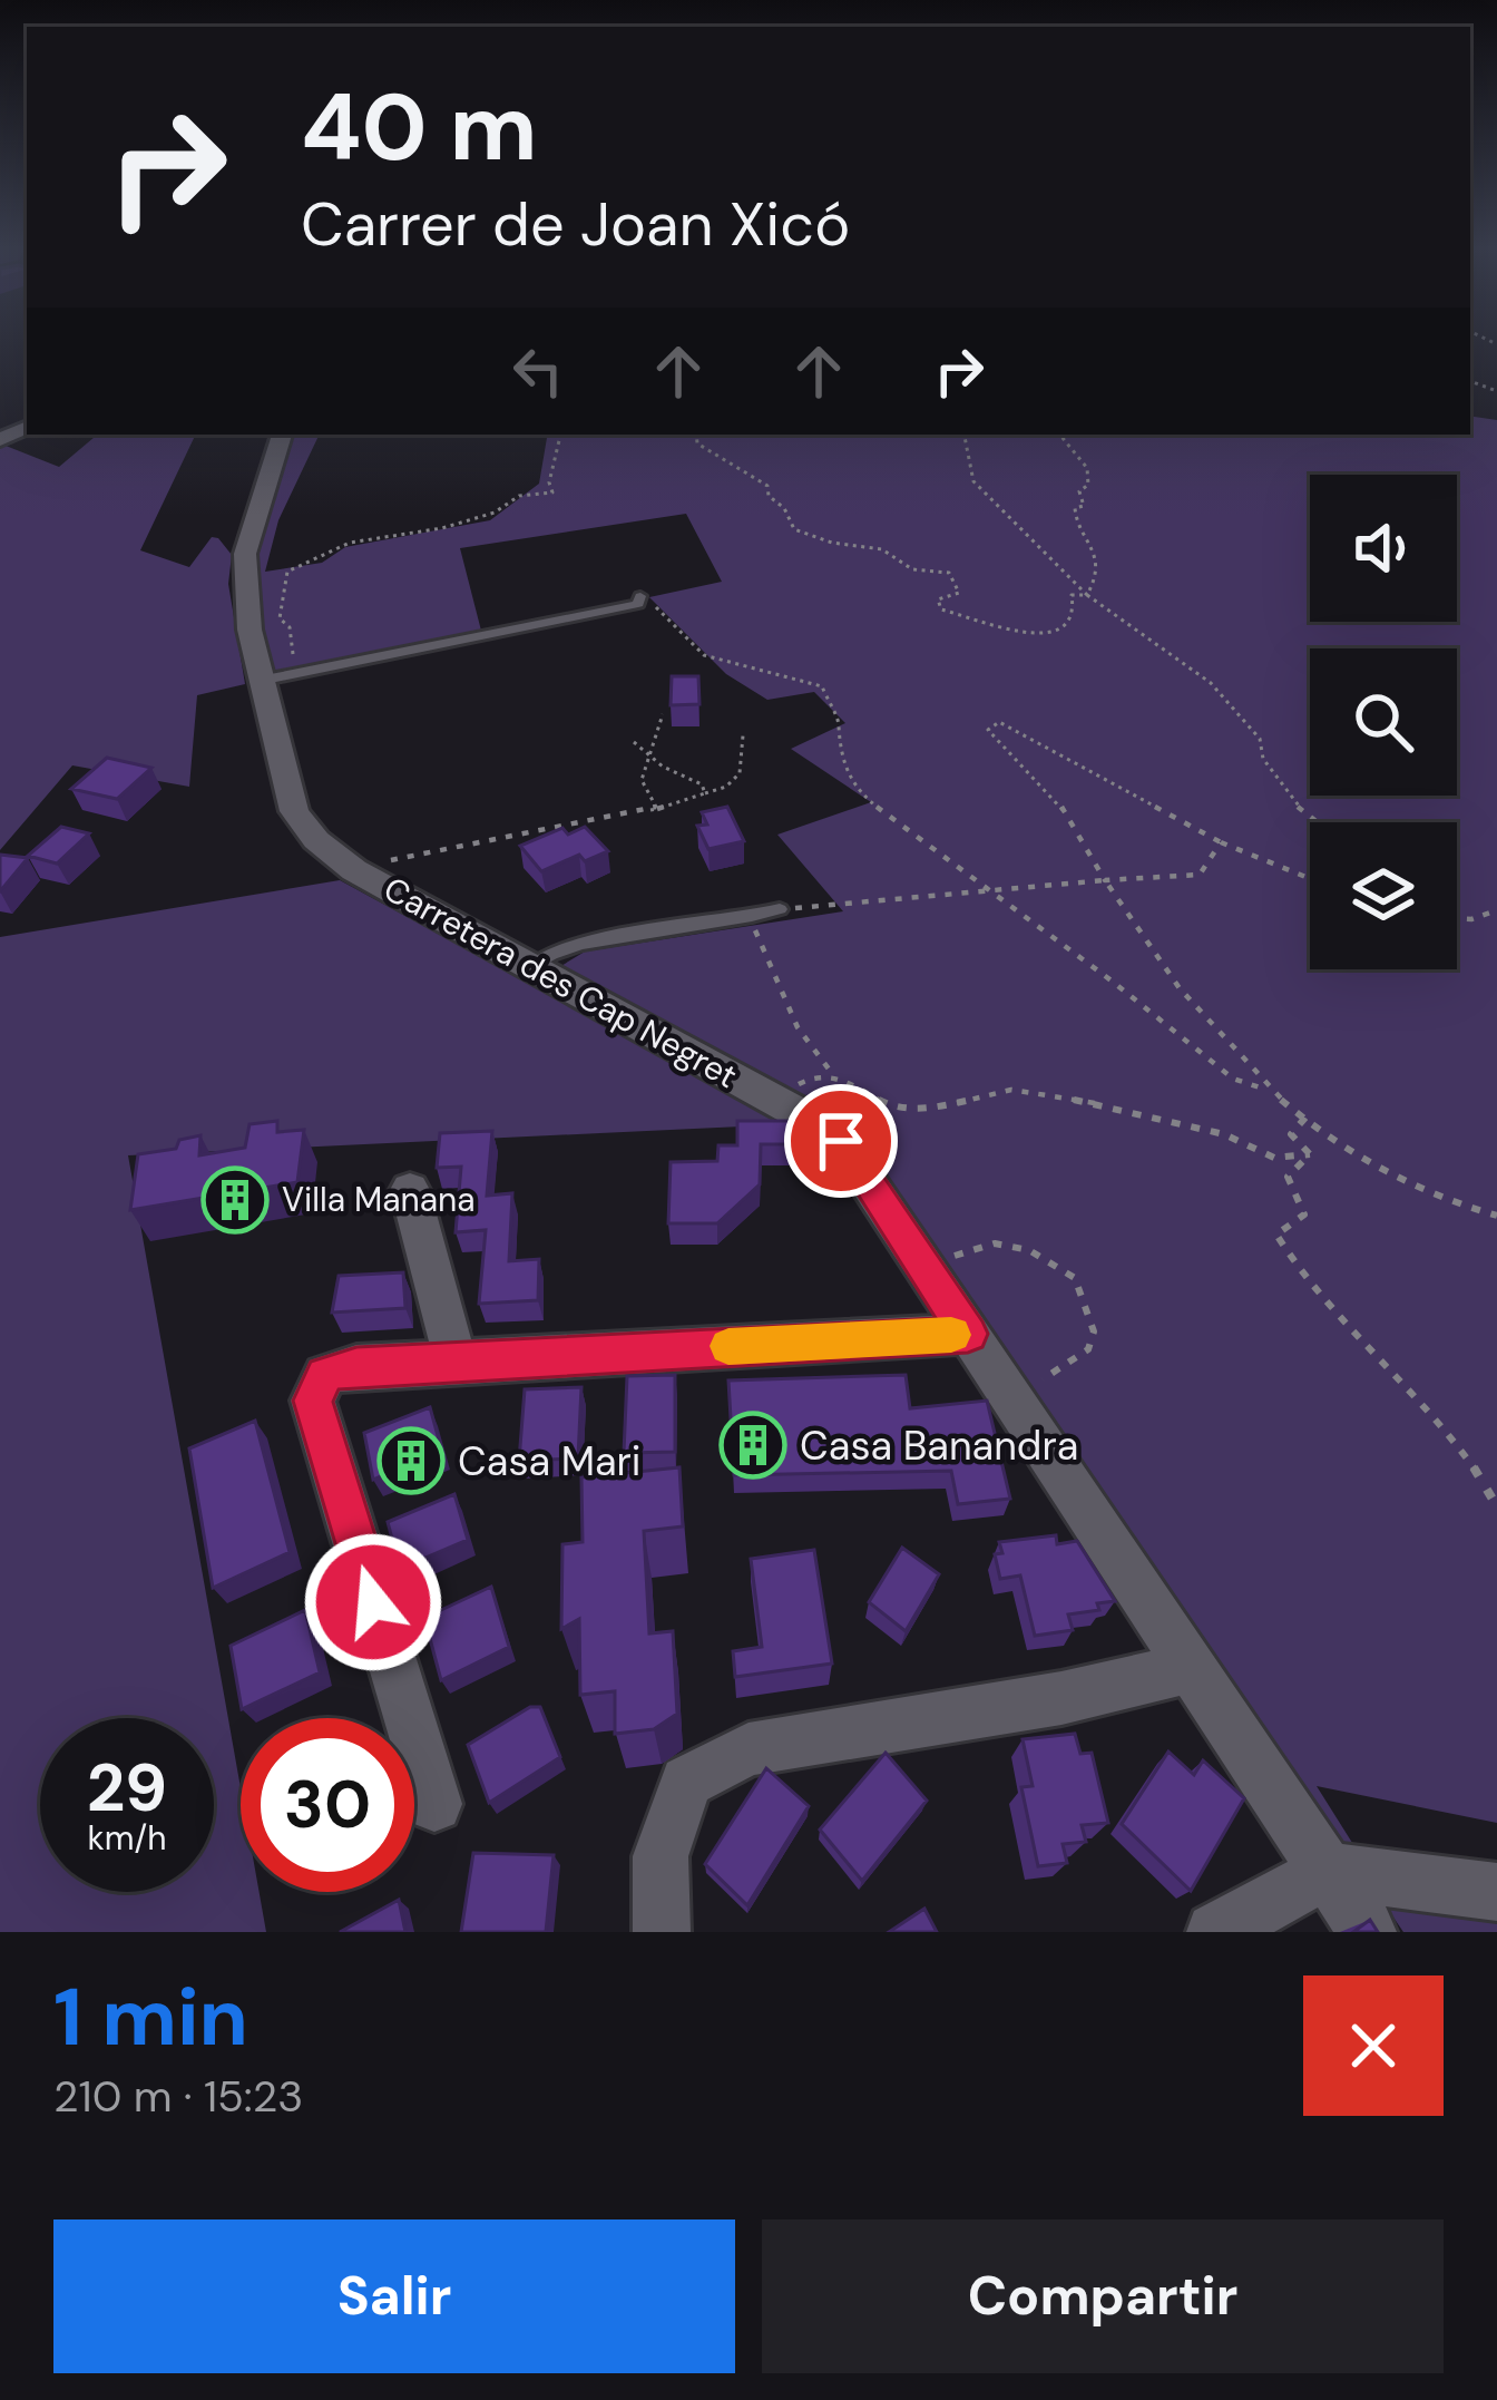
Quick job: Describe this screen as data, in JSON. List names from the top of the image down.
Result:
{
  "streets": {
    "street": ["Carretera des Cap Negret"]
  },
  "places": {
    "building": ["Villa Manana", "Casa Banandra", "Casa Mari"]
  },
  "page": {
    "turn": ["40 m", "Carrer de Joan Xicó"],
    "speed": "29 km/h",
    "limit": "30",
    "heading": ["1 min", "210 m · 15:23"],
    "buttons": ["Salir", "Compartir"]
  }
}
